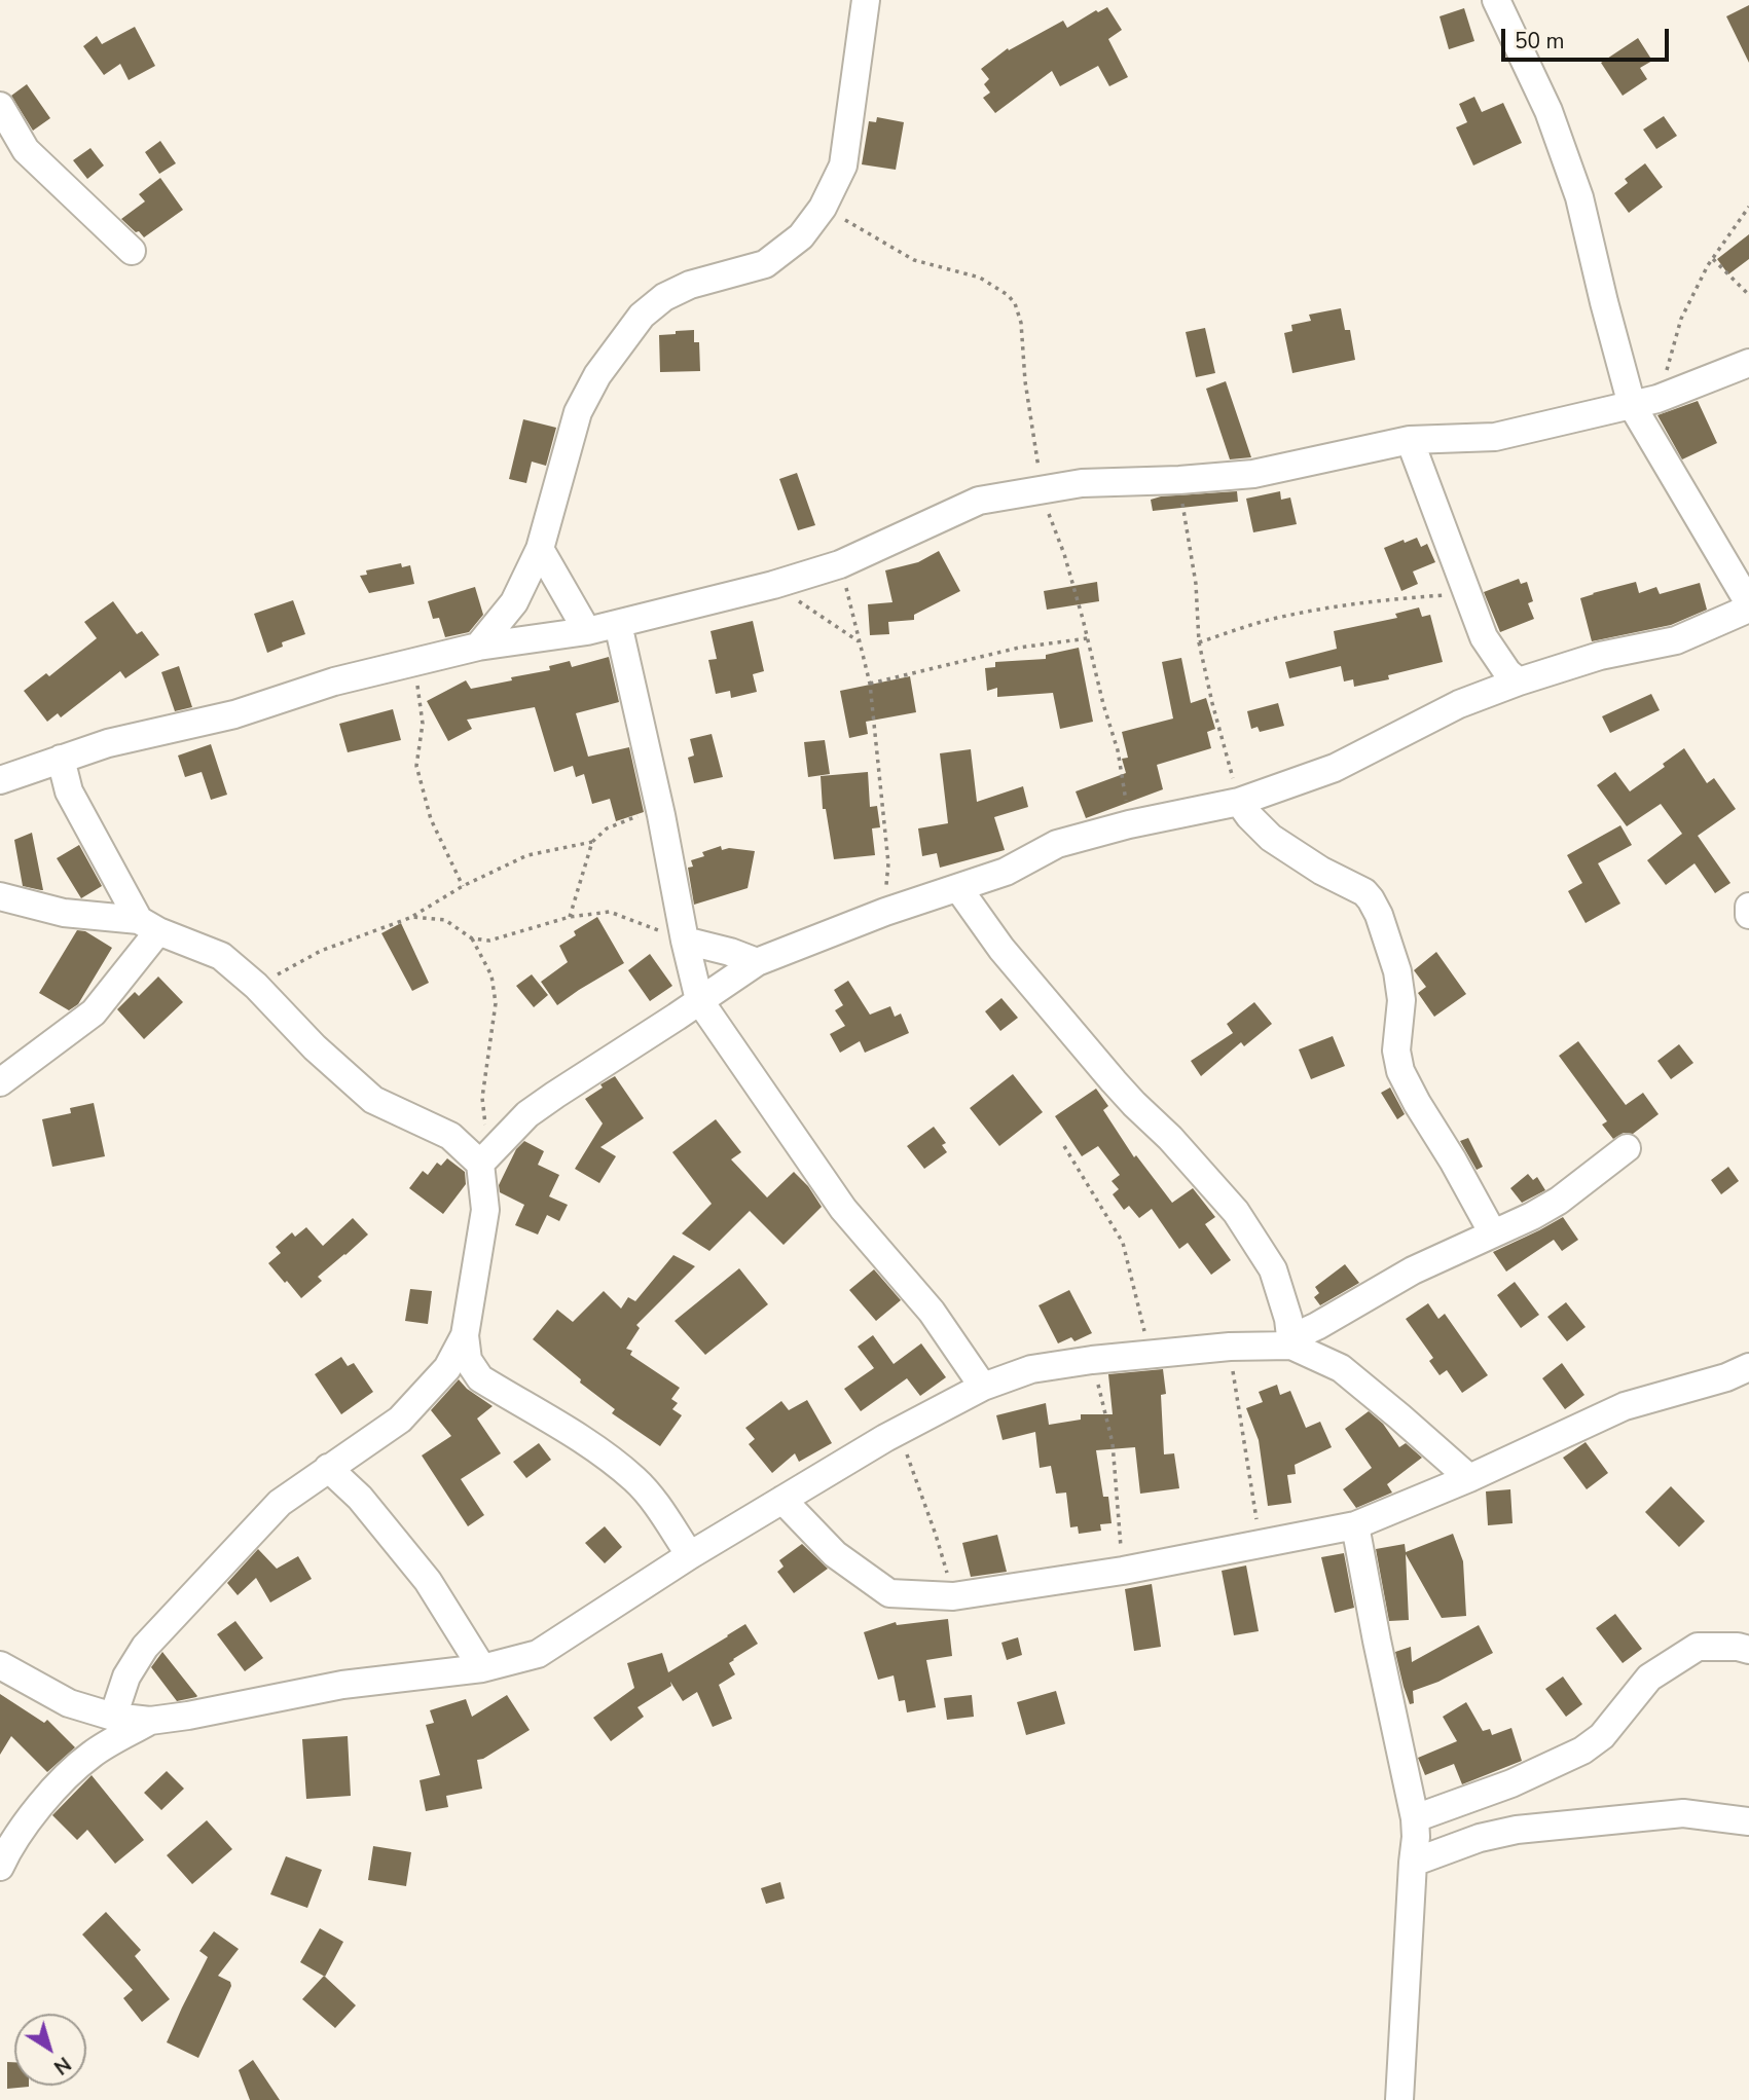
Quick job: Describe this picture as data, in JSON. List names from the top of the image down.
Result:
{
  "scale_bar": "50 m",
  "north": "bottom right"
}
